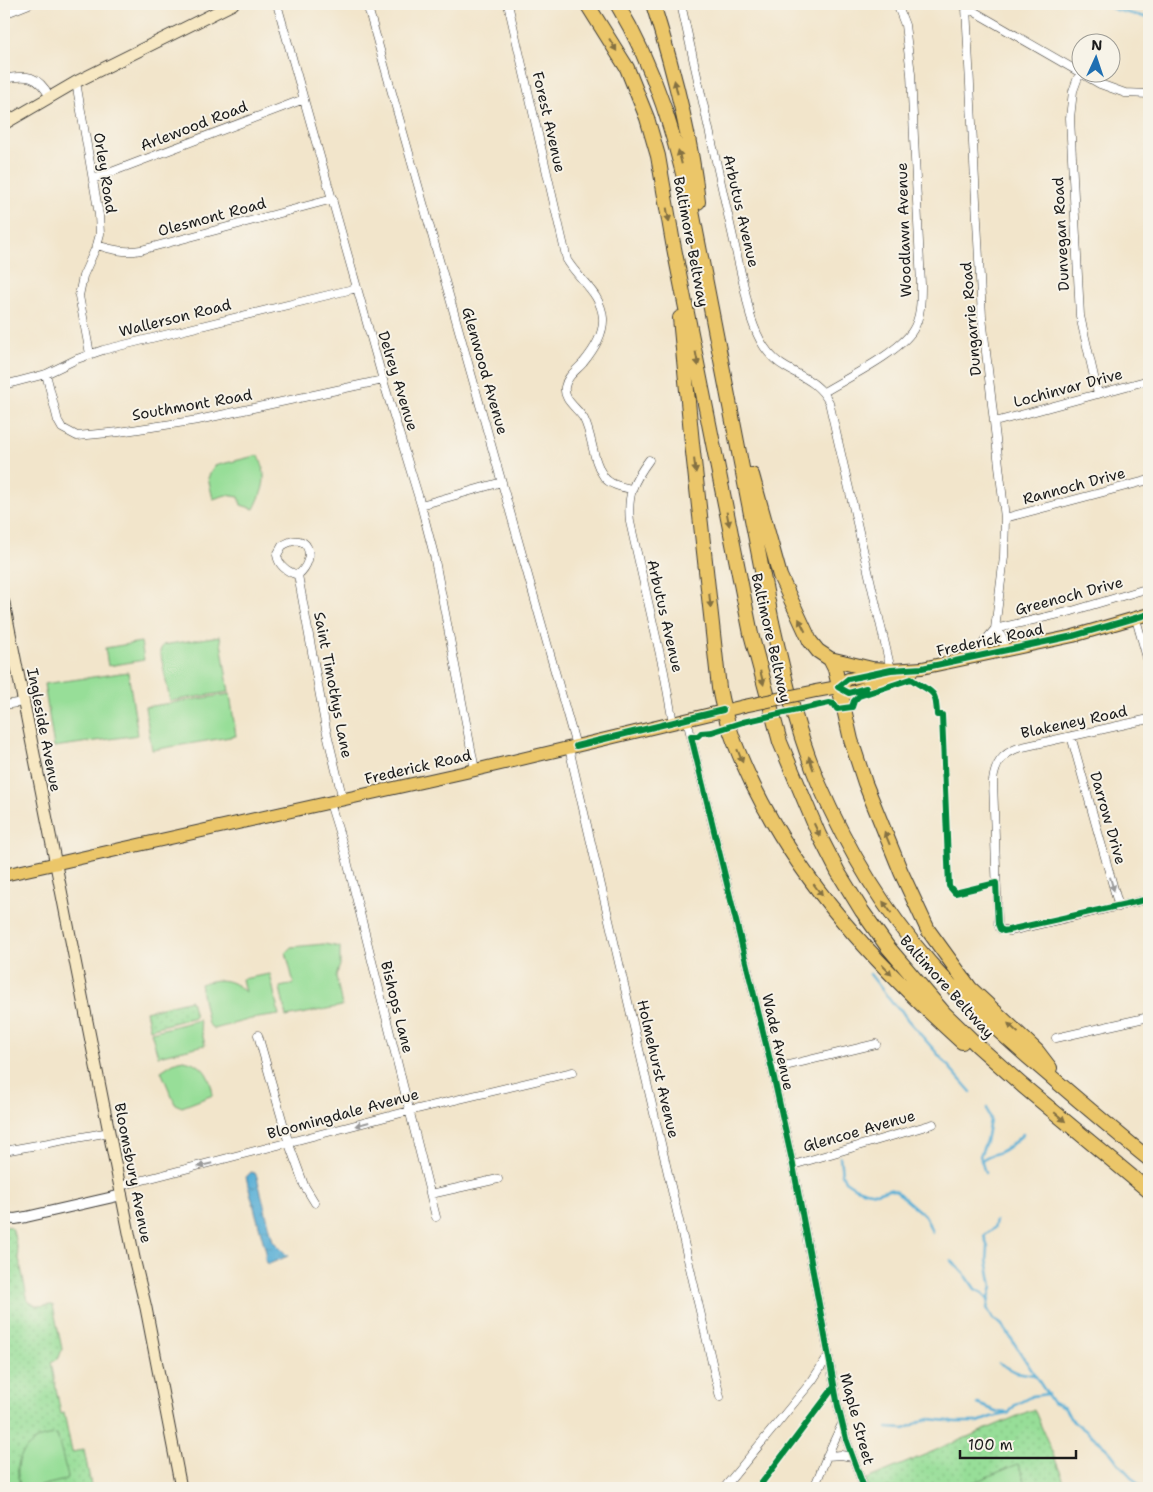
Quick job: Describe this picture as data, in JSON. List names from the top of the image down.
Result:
{
  "streets": {
    "highway": ["Baltimore Beltway"],
    "main road": ["Frederick Road", "Ingleside Avenue", "Bloomsbury Avenue"],
    "street": [
      "Forest Avenue",
      "Arlewood Road",
      "Orley Road",
      "Arbutus Avenue",
      "Olesmont Road",
      "Woodlawn Avenue",
      "Dunvegan Road",
      "Wallerson Road",
      "Dungarrie Road",
      "Glenwood Avenue",
      "Delrey Avenue",
      "Lochinvar Drive",
      "Southmont Road",
      "Rannoch Drive",
      "Greenoch Drive",
      "Saint Timothys Lane",
      "Blakeney Road",
      "Darrow Drive",
      "Bishops Lane",
      "Wade Avenue",
      "Holmehurst Avenue",
      "Bloomingdale Avenue",
      "Glencoe Avenue",
      "Maple Street"
    ]
  },
  "crossings": [
    ["Forest Avenue", "Arbutus Avenue"],
    ["Arlewood Road", "Orley Road"],
    ["Arlewood Road", "Delrey Avenue"],
    ["Orley Road", "Olesmont Road"],
    ["Orley Road", "Wallerson Road"],
    ["Arbutus Avenue", "Woodlawn Avenue"],
    ["Arbutus Avenue", "Frederick Road"],
    ["Olesmont Road", "Delrey Avenue"],
    ["Dunvegan Road", "Lochinvar Drive"],
    ["Wallerson Road", "Delrey Avenue"],
    ["Wallerson Road", "Southmont Road"],
    ["Dungarrie Road", "Lochinvar Drive"],
    ["Dungarrie Road", "Rannoch Drive"],
    ["Dungarrie Road", "Greenoch Drive"],
    ["Dungarrie Road", "Frederick Road"],
    ["Glenwood Avenue", "Frederick Road"],
    ["Glenwood Avenue", "Holmehurst Avenue"],
    ["Delrey Avenue", "Southmont Road"],
    ["Delrey Avenue", "Frederick Road"],
    ["Frederick Road", "Saint Timothys Lane"],
    ["Frederick Road", "Ingleside Avenue"],
    ["Frederick Road", "Bishops Lane"],
    ["Frederick Road", "Wade Avenue"],
    ["Frederick Road", "Holmehurst Avenue"],
    ["Frederick Road", "Bloomsbury Avenue"],
    ["Saint Timothys Lane", "Bishops Lane"],
    ["Blakeney Road", "Darrow Drive"],
    ["Ingleside Avenue", "Bloomsbury Avenue"],
    ["Bishops Lane", "Bloomingdale Avenue"],
    ["Wade Avenue", "Glencoe Avenue"],
    ["Wade Avenue", "Maple Street"],
    ["Bloomingdale Avenue", "Bloomsbury Avenue"]
  ],
  "one_way": ["Darrow Drive", "Bloomingdale Avenue"],
  "scale_bar": "100 m",
  "north": "top"
}
